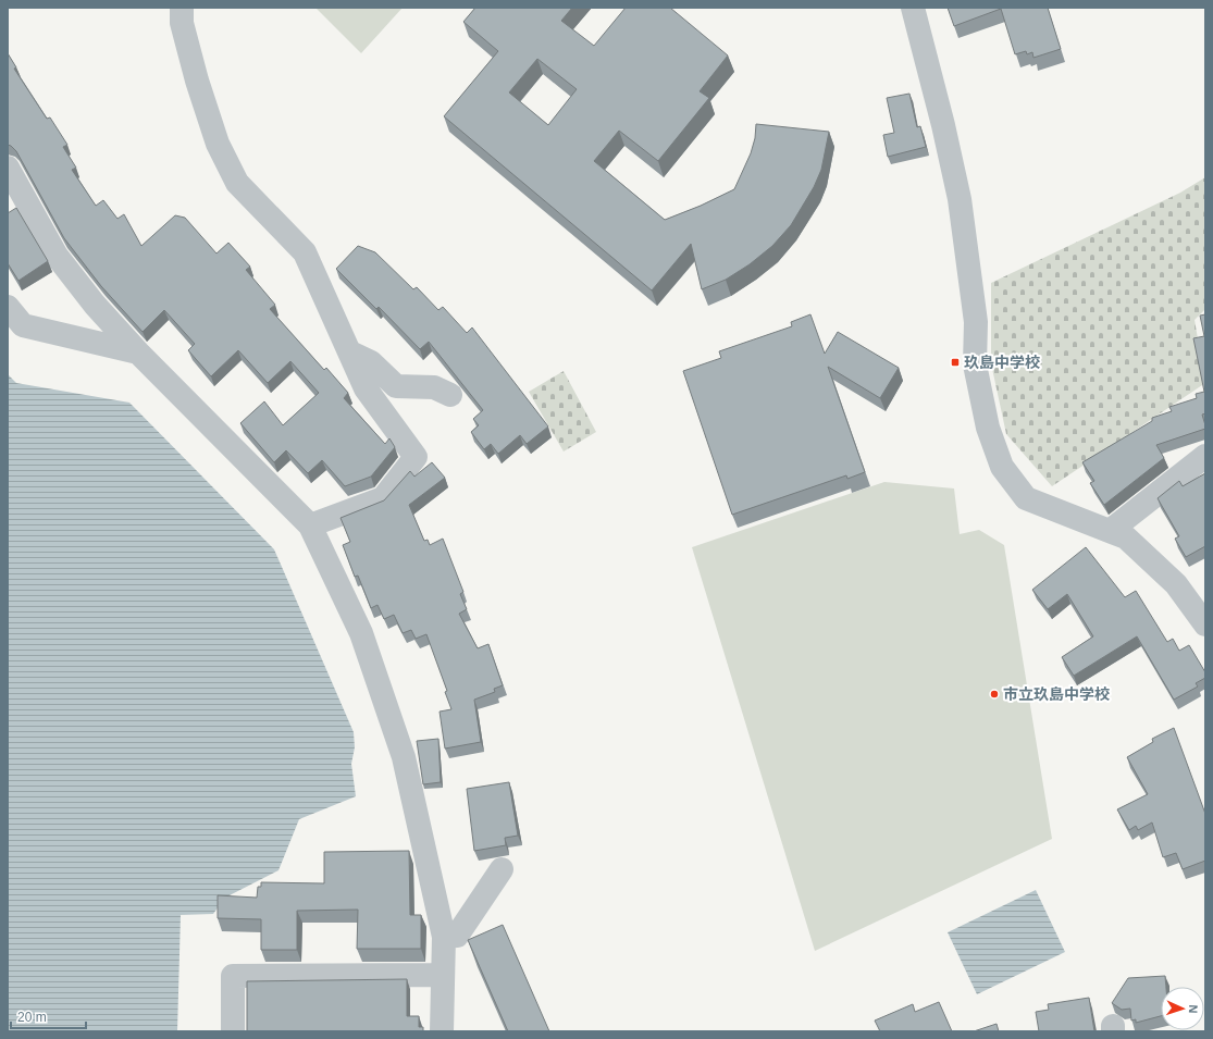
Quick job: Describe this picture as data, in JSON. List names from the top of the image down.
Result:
{
  "places": {
    "transit": ["玖島中学校"],
    "other": ["市立玖島中学校"]
  },
  "scale_bar": "20 m",
  "north": "right"
}
